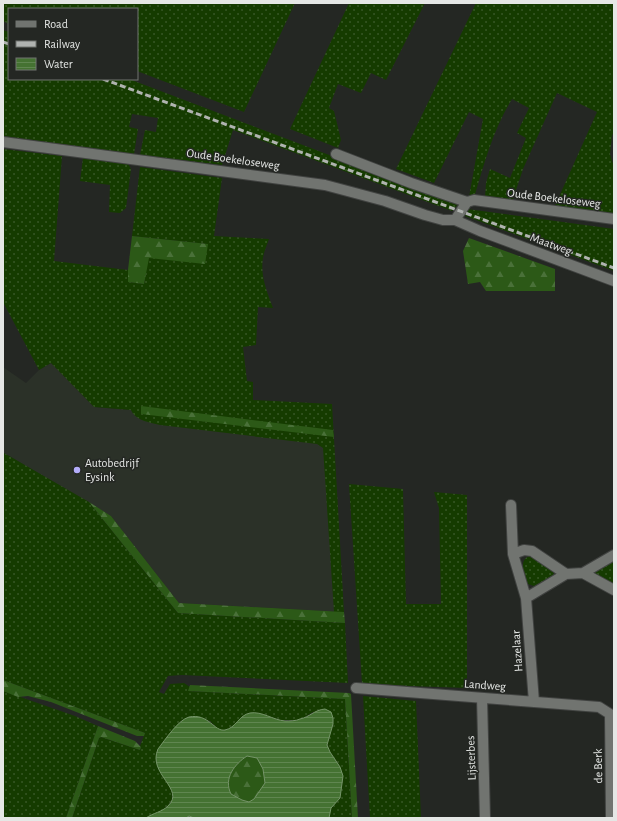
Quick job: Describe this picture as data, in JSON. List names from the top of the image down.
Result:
{
  "streets": {
    "street": [
      "Oude Boekeloseweg",
      "Maatweg",
      "Hazelaar",
      "Landweg",
      "Lijsterbes",
      "de Berk"
    ]
  },
  "crossings": [
    ["Oude Boekeloseweg", "Maatweg"],
    ["Hazelaar", "Landweg"],
    ["Landweg", "Lijsterbes"],
    ["Landweg", "de Berk"]
  ],
  "places": ["Autobedrijf Eysink"],
  "legend": ["Road", "Railway", "Water"]
}
